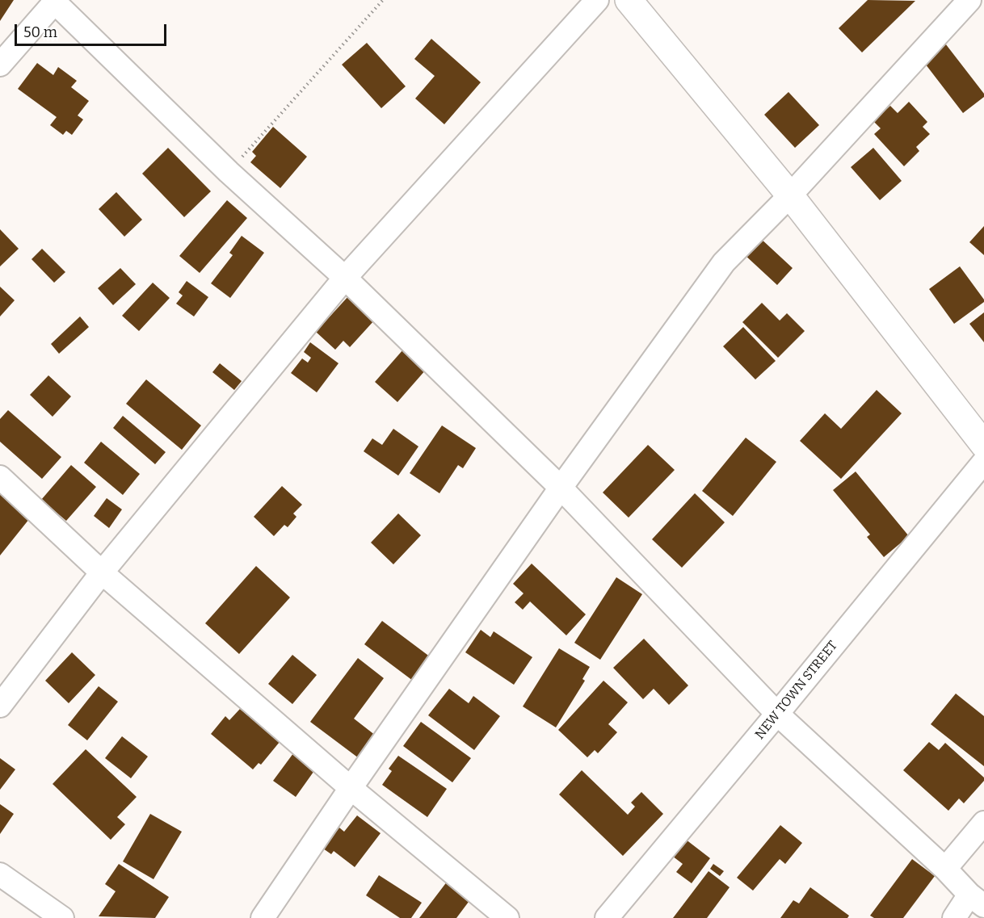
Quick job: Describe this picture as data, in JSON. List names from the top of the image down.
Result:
{
  "streets": {
    "street": ["NEW TOWN STREET"]
  },
  "scale_bar": "50 m"
}
